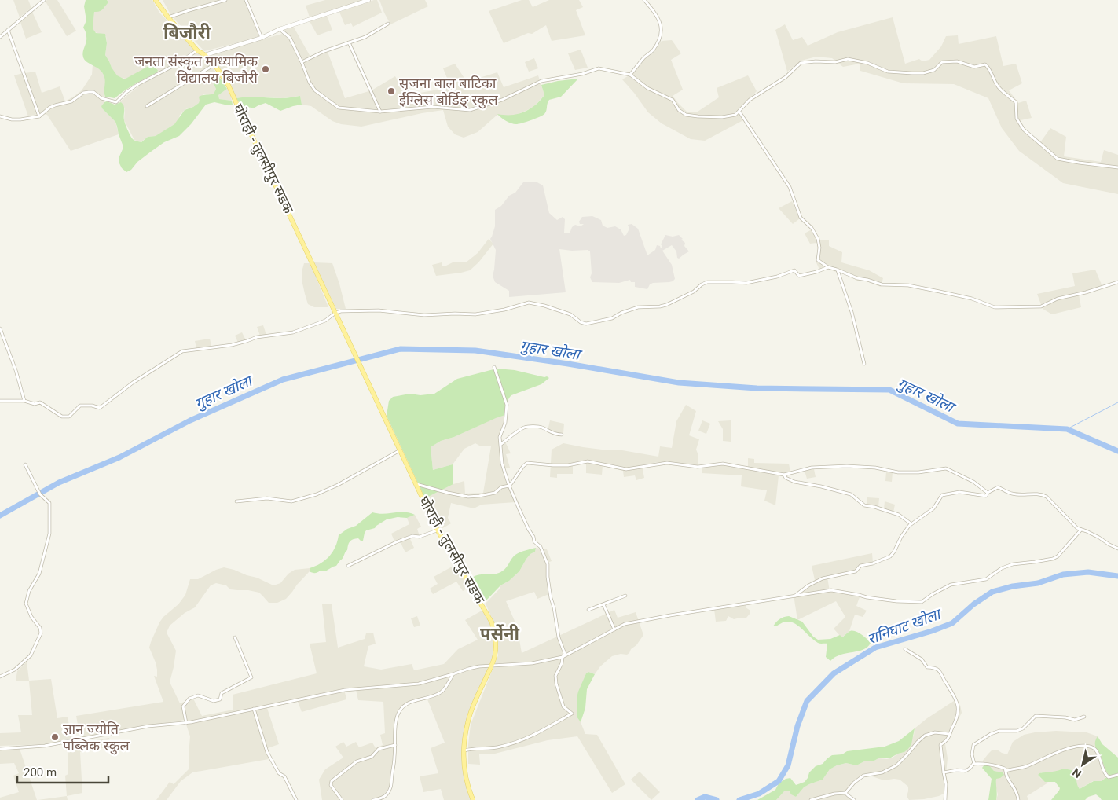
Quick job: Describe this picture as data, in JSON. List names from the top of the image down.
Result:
{
  "streets": {
    "main road": ["घोराही - तुलसीपुर सडक"]
  },
  "districts": ["बिजौरी", "पर्सेनी"],
  "water": ["गुहार खोला", "रानिघाट खोला"],
  "places": ["जनता संस्कृत माध्यामिक विद्यालय बिजौरी", "सृजना बाल बाटिका ईंग्लिस बोर्डिङ् स्कुल", "ज्ञान ज्योति पब्लिक स्कुल"],
  "scale_bar": "200 m",
  "north": "bottom left"
}
